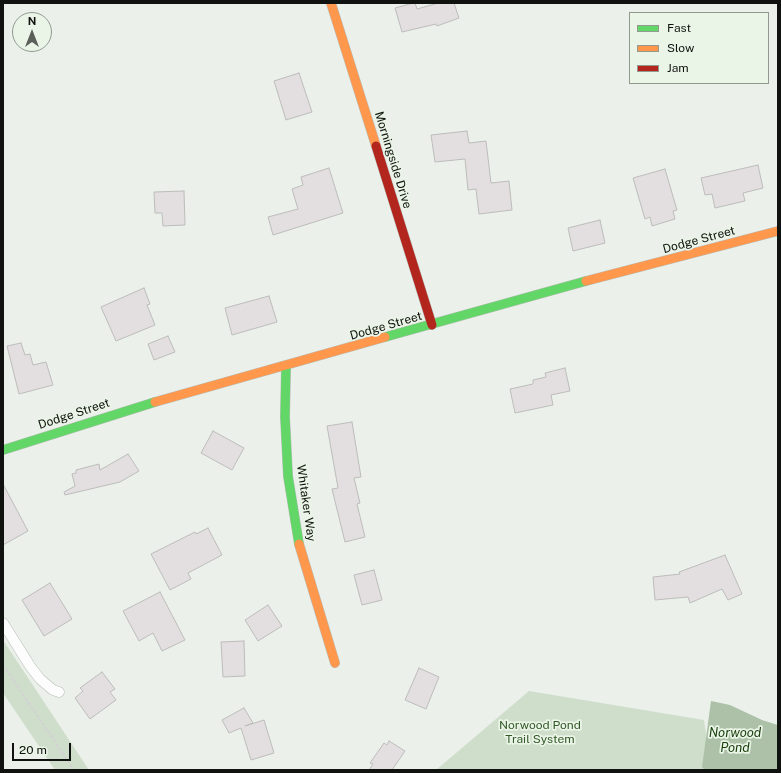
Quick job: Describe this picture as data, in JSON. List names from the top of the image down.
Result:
{
  "streets": {
    "main road": ["Morningside Drive", "Dodge Street", "Whitaker Way"]
  },
  "crossings": [
    ["Morningside Drive", "Dodge Street"],
    ["Dodge Street", "Whitaker Way"]
  ],
  "water": ["Norwood Pond"],
  "parks": ["Norwood Pond Trail System"],
  "legend": ["Fast", "Slow", "Jam"],
  "scale_bar": "20 m",
  "north": "top"
}
